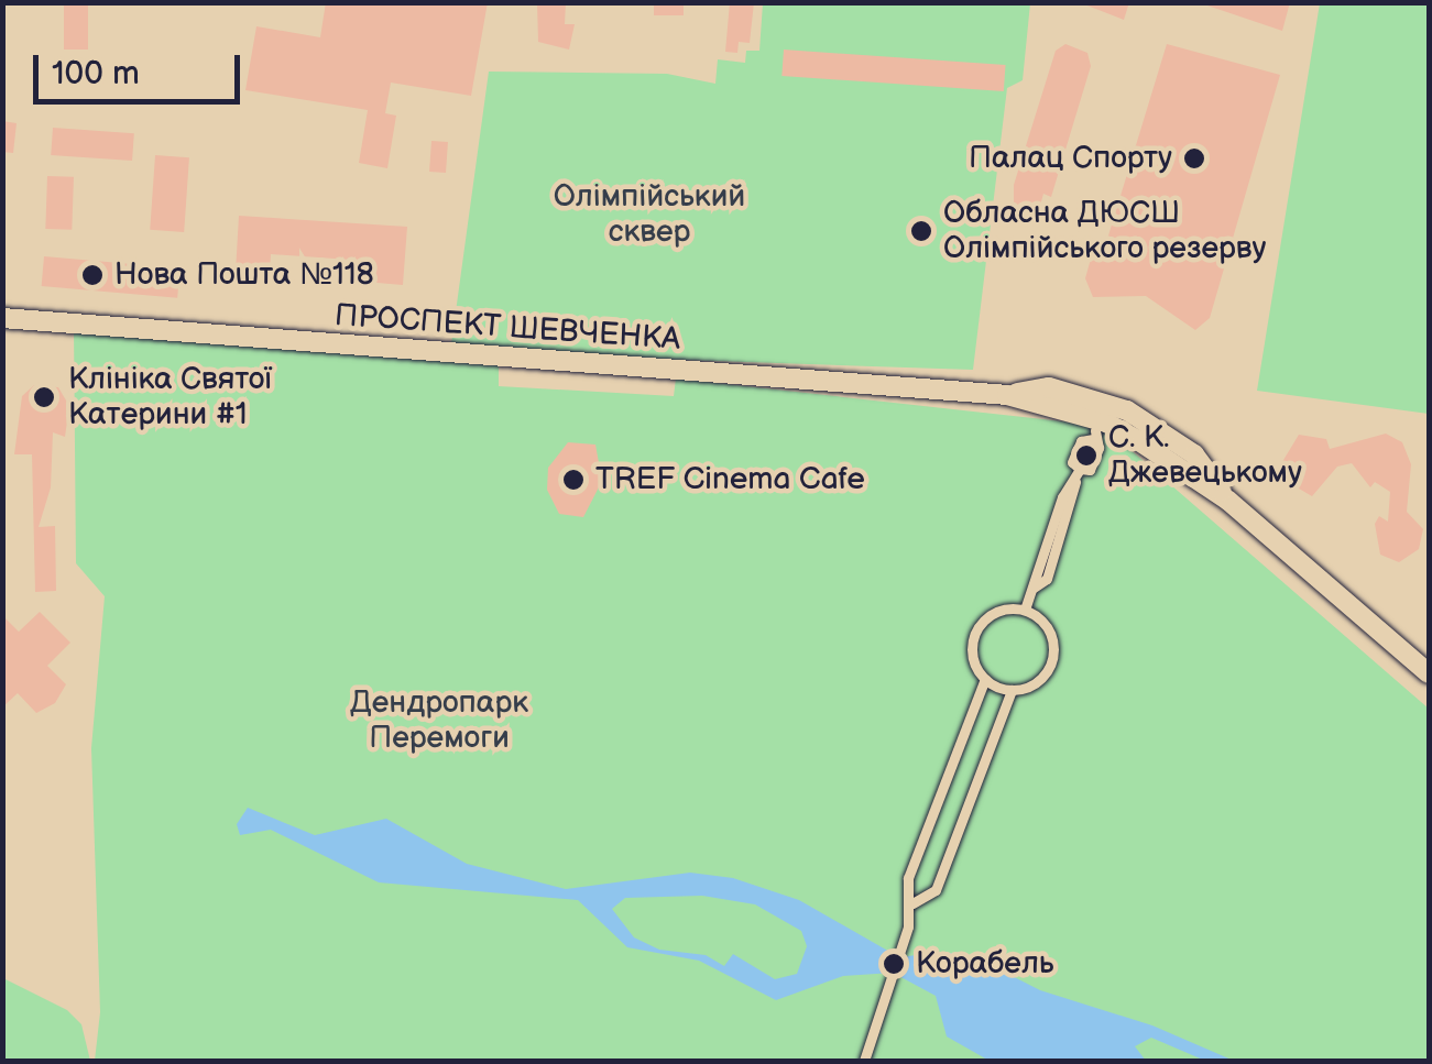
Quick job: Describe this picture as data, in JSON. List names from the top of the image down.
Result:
{
  "streets": {
    "main road": ["ПРОСПЕКТ ШЕВЧЕНКА"]
  },
  "parks": ["Олімпійський сквер", "Дендропарк Перемоги"],
  "places": [
    "Палац Спорту",
    "Обласна ДЮСШ Олімпійського резерву",
    "Нова Пошта №118",
    "Клініка Святої Катерини #1",
    "С. К. Джевецькому",
    "TREF Cinema Cafe",
    "Корабель"
  ],
  "scale_bar": "100 m"
}
